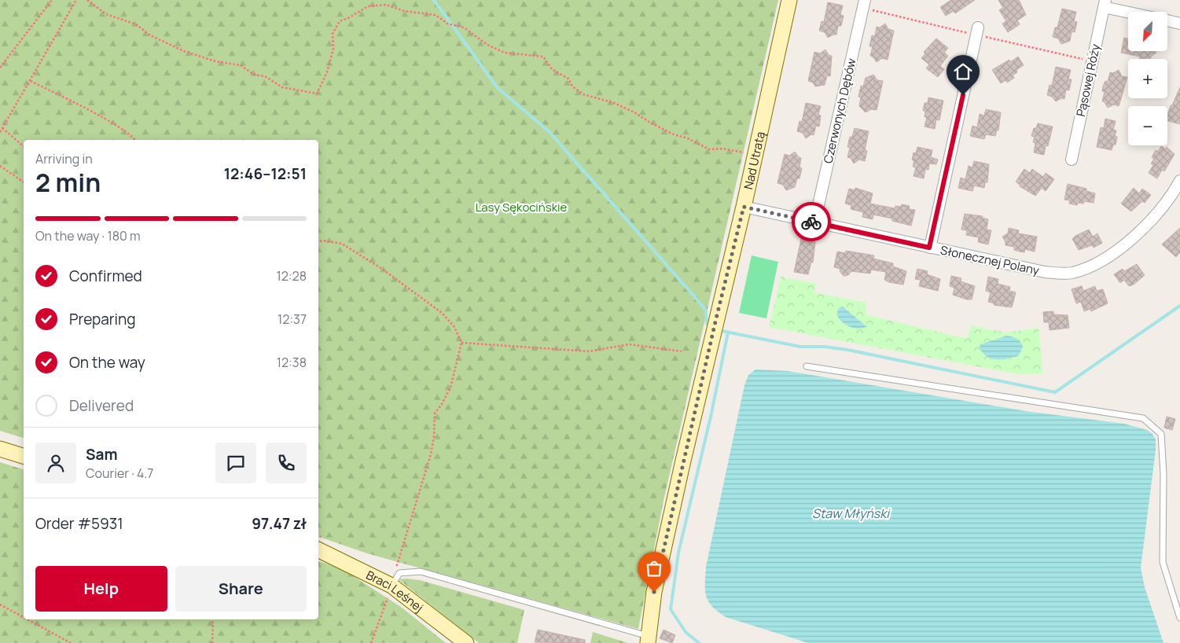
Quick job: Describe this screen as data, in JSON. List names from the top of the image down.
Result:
{
  "streets": {
    "street": [
      "Pąsowej Róży",
      "Czerwonych Dębów",
      "Nad Utratą",
      "Słonecznej Polany",
      "Braci Leśnej"
    ]
  },
  "crossings": [
    ["Czerwonych Dębów", "Słonecznej Polany"],
    ["Nad Utratą", "Słonecznej Polany"]
  ],
  "water": ["Staw Młyński"],
  "parks": ["Lasy Sękocińskie"],
  "north": "bottom left",
  "page": {
    "map_buttons": ["+", "−"],
    "heading": ["2 min", "Arriving in", "12:46–12:51"],
    "panel": [
      "Sam",
      "Courier · 4.7",
      "Order #5931",
      "97.47 zł"
    ],
    "bar": "On the way · 180 m",
    "list": [
      ["Confirmed", "12:28"],
      ["Preparing", "12:37"],
      ["On the way", "12:38"],
      "Delivered"
    ],
    "buttons": ["Help", "Share"]
  }
}
